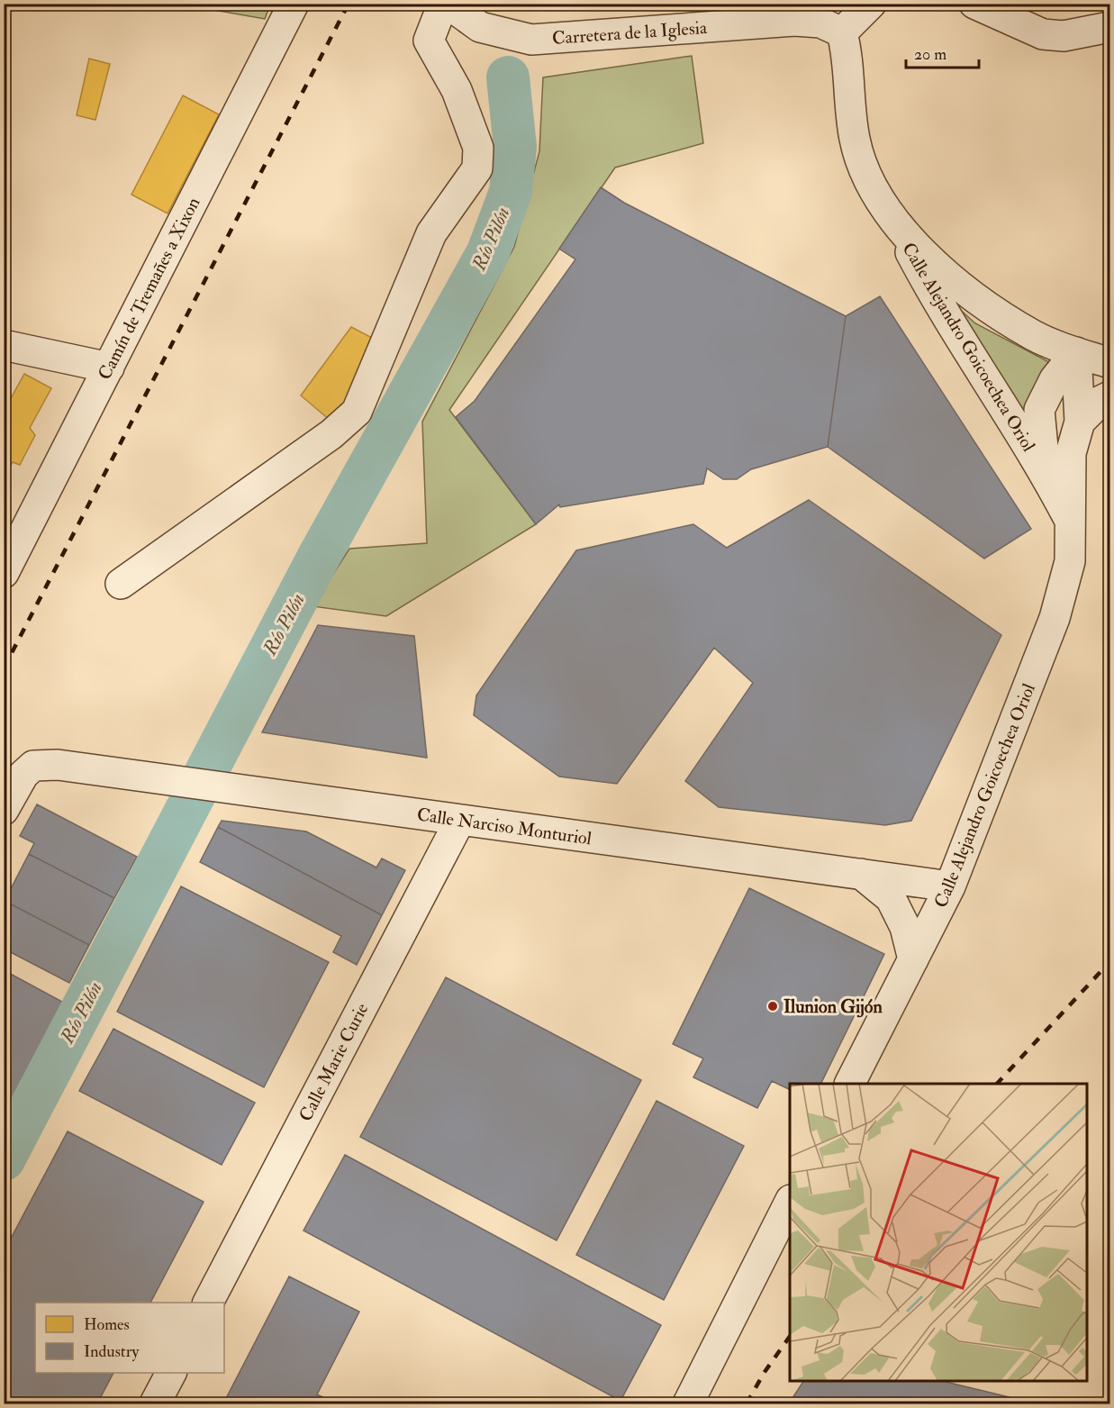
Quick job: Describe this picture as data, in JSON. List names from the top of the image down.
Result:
{
  "streets": {
    "street": [
      "Carretera de la Iglesia",
      "Camín de Tremañes a Xixon",
      "Calle Alejandro Goicoechea Oriol",
      "Calle Narciso Monturiol",
      "Calle Marie Curie"
    ]
  },
  "crossings": [
    ["Calle Alejandro Goicoechea Oriol", "Calle Narciso Monturiol"],
    ["Calle Narciso Monturiol", "Calle Marie Curie"]
  ],
  "water": ["Río Pilón"],
  "places": ["Ilunion Gijón"],
  "legend": ["Homes", "Industry"],
  "scale_bar": "20 m"
}
